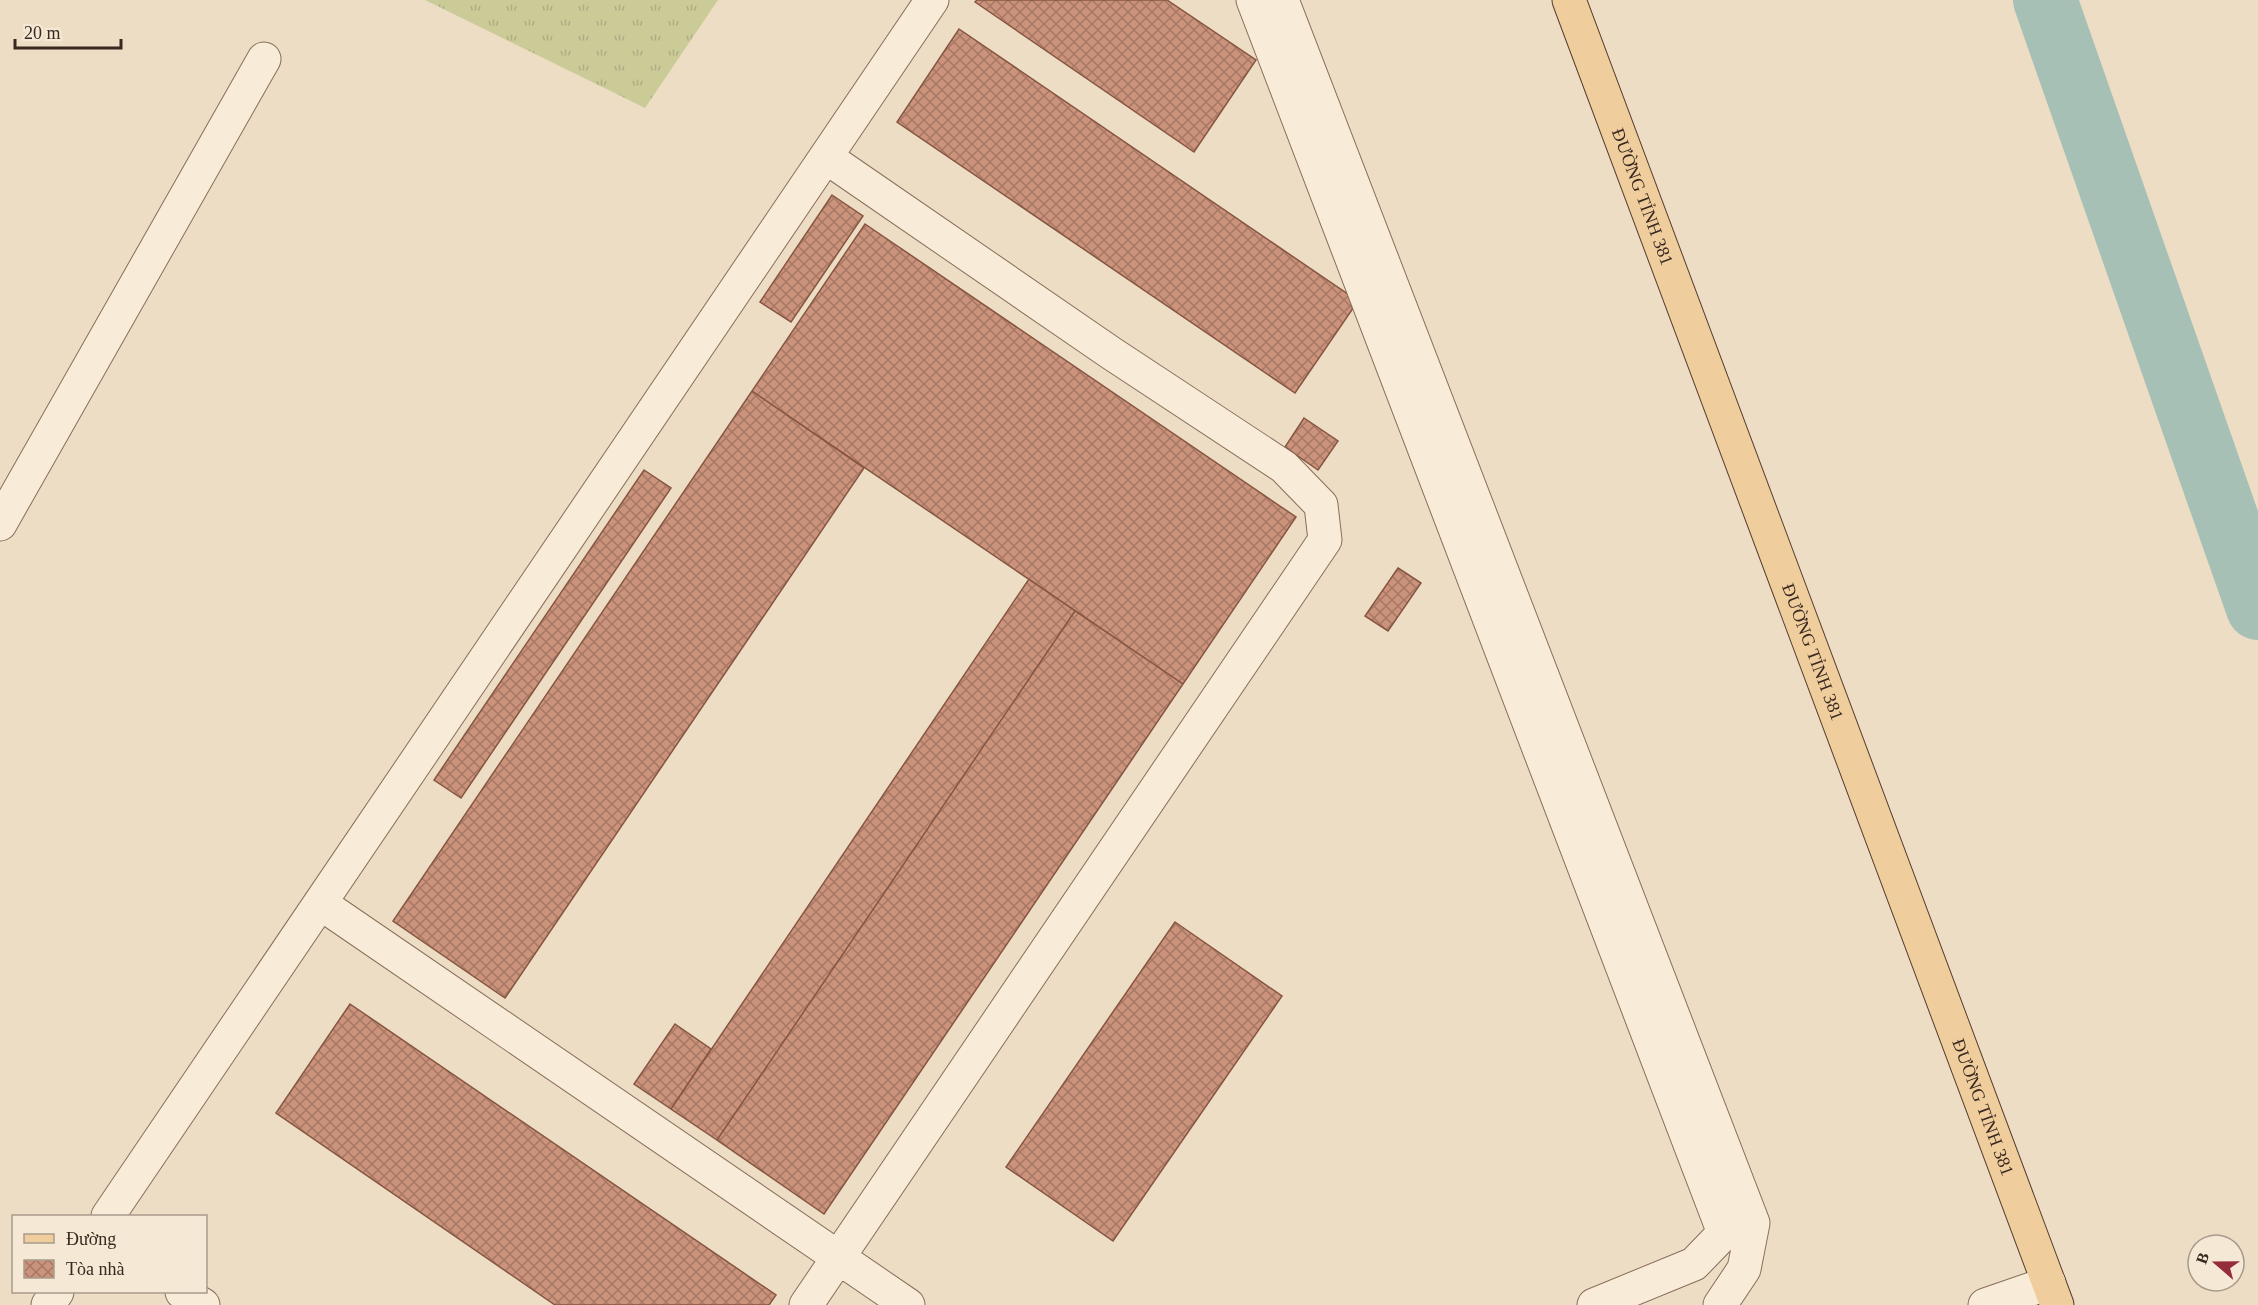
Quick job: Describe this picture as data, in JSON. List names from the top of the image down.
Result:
{
  "streets": {
    "main road": ["ĐƯỜNG TỈNH 381"]
  },
  "legend": ["Đường", "Tòa nhà"],
  "scale_bar": "20 m",
  "north": "left"
}
